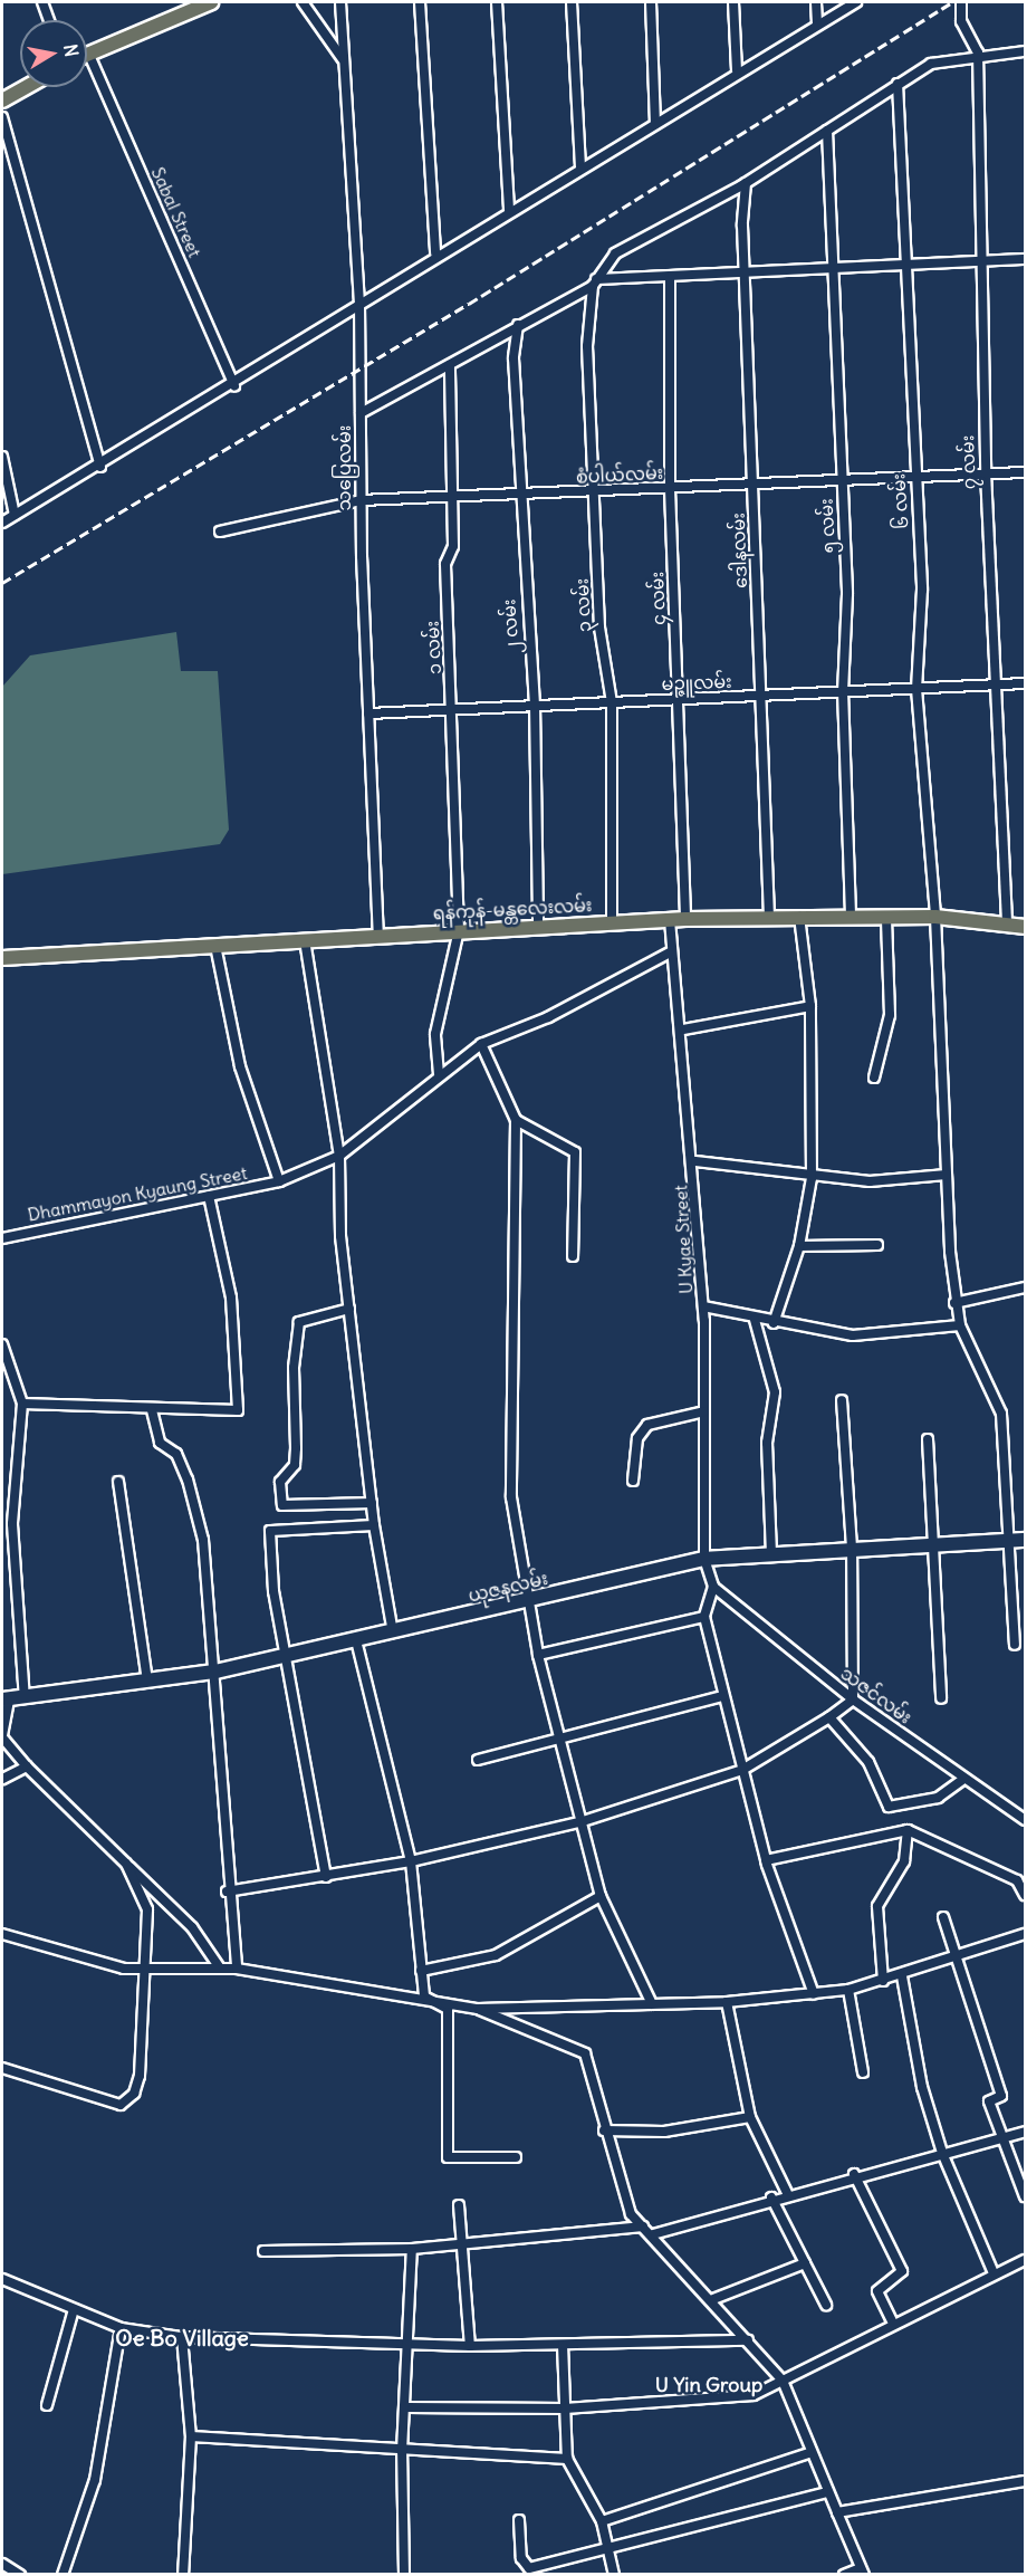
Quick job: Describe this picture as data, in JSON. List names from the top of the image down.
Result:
{
  "streets": {
    "main road": ["ရန်ကုန်-မန္တလေးလမ်း"],
    "street": [
      "Sabal Street",
      "၇ လမ်း",
      "သပြေလမ်း",
      "စံပါယ်လမ်း",
      "၆ လမ်း",
      "၅ လမ်း",
      "ဒေါနလမ်း",
      "၄ လမ်း",
      "၃ လမ်း",
      "၂ လမ်း",
      "၁ လမ်း",
      "မဉ္ဇူလမ်း",
      "Dhammayon Kyaung Street",
      "U Kyae Street",
      "ယုဇနလမ်း",
      "သဇင်လမ်း"
    ]
  },
  "crossings": [
    ["၇ လမ်း", "စံပါယ်လမ်း"],
    ["၇ လမ်း", "မဉ္ဇူလမ်း"],
    ["၇ လမ်း", "ရန်ကုန်-မန္တလေးလမ်း"],
    ["သပြေလမ်း", "စံပါယ်လမ်း"],
    ["သပြေလမ်း", "မဉ္ဇူလမ်း"],
    ["သပြေလမ်း", "ရန်ကုန်-မန္တလေးလမ်း"],
    ["စံပါယ်လမ်း", "၆ လမ်း"],
    ["စံပါယ်လမ်း", "၅ လမ်း"],
    ["စံပါယ်လမ်း", "ဒေါနလမ်း"],
    ["စံပါယ်လမ်း", "၄ လမ်း"],
    ["စံပါယ်လမ်း", "၃ လမ်း"],
    ["စံပါယ်လမ်း", "၂ လမ်း"],
    ["စံပါယ်လမ်း", "၁ လမ်း"],
    ["၆ လမ်း", "မဉ္ဇူလမ်း"],
    ["၆ လမ်း", "ရန်ကုန်-မန္တလေးလမ်း"],
    ["၆ လမ်း", "ယုဇနလမ်း"],
    ["၅ လမ်း", "မဉ္ဇူလမ်း"],
    ["၅ လမ်း", "ရန်ကုန်-မန္တလေးလမ်း"],
    ["ဒေါနလမ်း", "မဉ္ဇူလမ်း"],
    ["ဒေါနလမ်း", "ရန်ကုန်-မန္တလေးလမ်း"],
    ["၄ လမ်း", "မဉ္ဇူလမ်း"],
    ["၄ လမ်း", "ရန်ကုန်-မန္တလေးလမ်း"],
    ["၃ လမ်း", "မဉ္ဇူလမ်း"],
    ["၃ လမ်း", "ရန်ကုန်-မန္တလေးလမ်း"],
    ["၂ လမ်း", "မဉ္ဇူလမ်း"],
    ["၂ လမ်း", "ရန်ကုန်-မန္တလေးလမ်း"],
    ["၁ လမ်း", "မဉ္ဇူလမ်း"],
    ["၁ လမ်း", "ရန်ကုန်-မန္တလေးလမ်း"],
    ["၁ လမ်း", "Dhammayon Kyaung Street"],
    ["ရန်ကုန်-မန္တလေးလမ်း", "Dhammayon Kyaung Street"],
    ["ရန်ကုန်-မန္တလေးလမ်း", "U Kyae Street"],
    ["Dhammayon Kyaung Street", "U Kyae Street"],
    ["U Kyae Street", "ယုဇနလမ်း"],
    ["U Kyae Street", "သဇင်လမ်း"]
  ],
  "districts": ["Oe Bo Village", "U Yin Group"],
  "north": "right"
}
